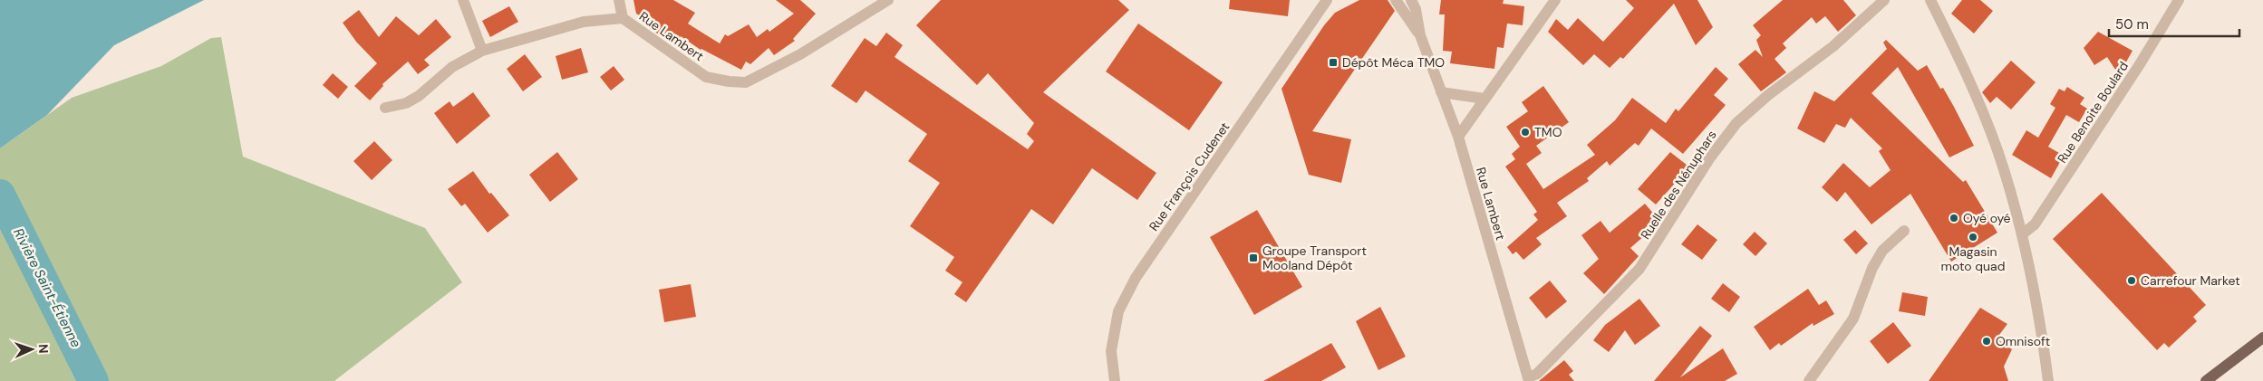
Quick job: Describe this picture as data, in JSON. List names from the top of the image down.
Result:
{
  "streets": {
    "street": [
      "Rue Lambert",
      "Rue Benoite Boulard",
      "Rue François Cudenet",
      "Ruelle des Nénuphars"
    ]
  },
  "crossings": [
    ["Rue Lambert", "Ruelle des Nénuphars"]
  ],
  "water": ["Rivière Saint-Étienne"],
  "places": {
    "transit": ["Dépôt Méca TMO", "Groupe Transport Mooland Dépôt"],
    "other": [
      "TMO",
      "Oyé oyé",
      "Magasin moto quad",
      "Carrefour Market",
      "Omnisoft"
    ]
  },
  "scale_bar": "50 m",
  "north": "right"
}
